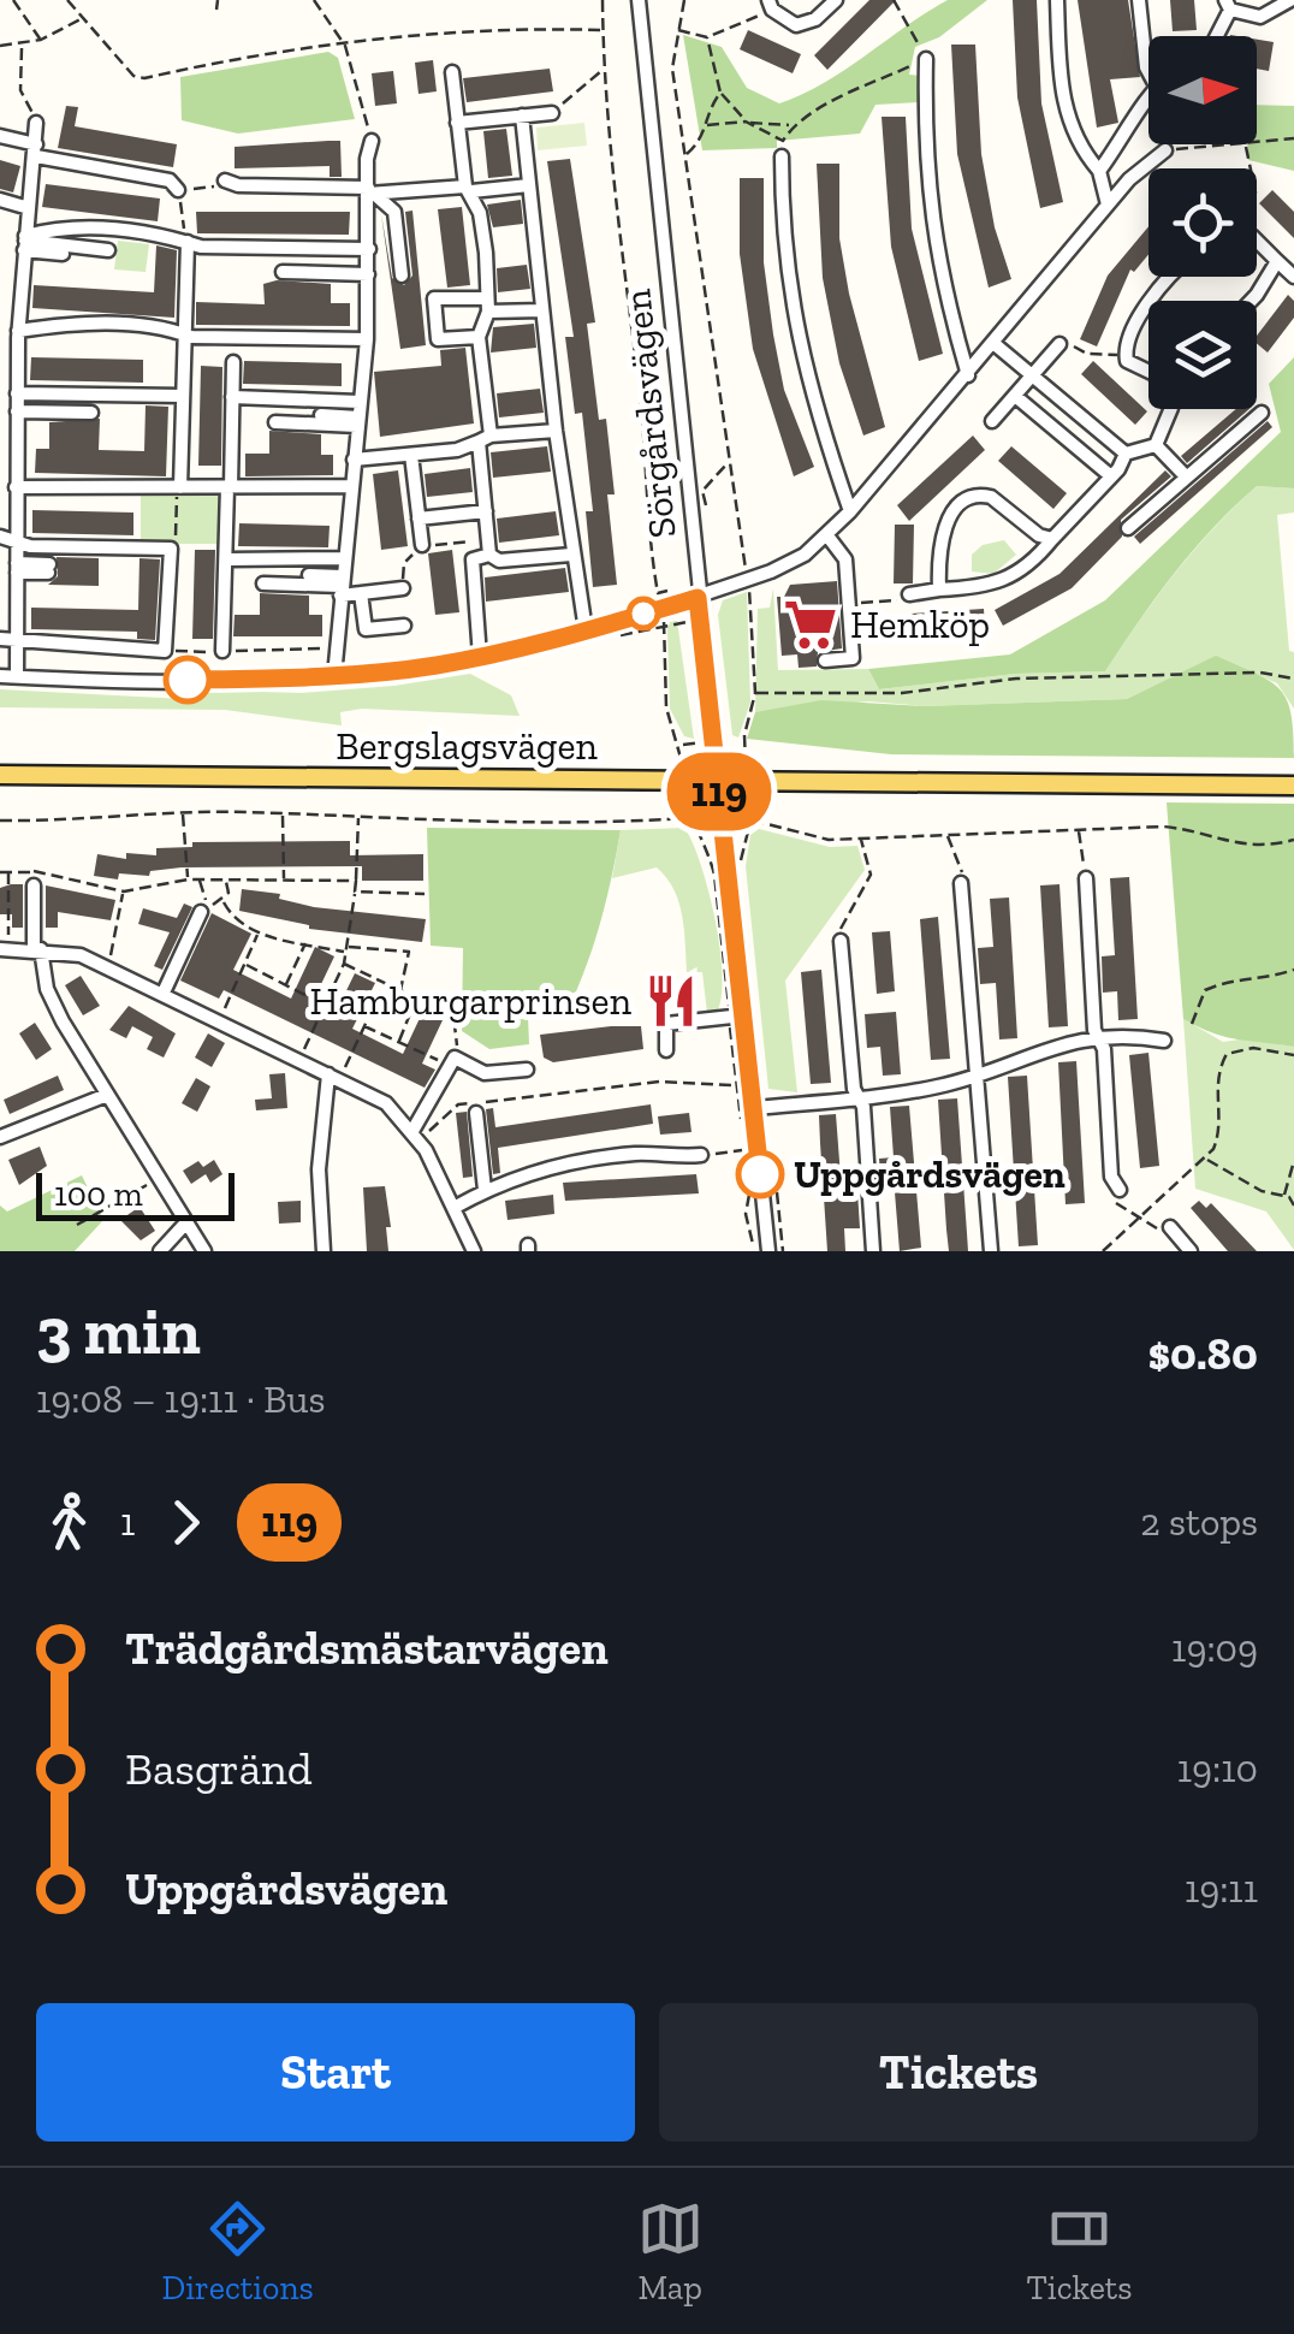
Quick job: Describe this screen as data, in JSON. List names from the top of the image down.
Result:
{
  "streets": {
    "main road": ["Bergslagsvägen"],
    "street": ["Sörgårdsvägen"]
  },
  "crossings": [
    ["Sörgårdsvägen", "Bergslagsvägen"]
  ],
  "places": {
    "supermarket": ["Hemköp"],
    "restaurant": ["Hamburgarprinsen"],
    "other": ["Uppgårdsvägen"]
  },
  "lines": ["bus line 119"],
  "scale_bar": "100 m",
  "north": "right",
  "page": {
    "on_map": "119",
    "scale": "100 m",
    "heading": ["3 min", "19:08 – 19:11 · Bus", "$0.80"],
    "legs": ["1", "119", "2 stops"],
    "list": [
      {
        "name": "Trädgårdsmästarvägen",
        "value": "19:09"
      },
      {
        "name": "Basgränd",
        "value": "19:10"
      },
      {
        "name": "Uppgårdsvägen",
        "value": "19:11"
      }
    ],
    "buttons": ["Start", "Tickets"],
    "tabs": ["Directions", "Map", "Tickets"]
  }
}
